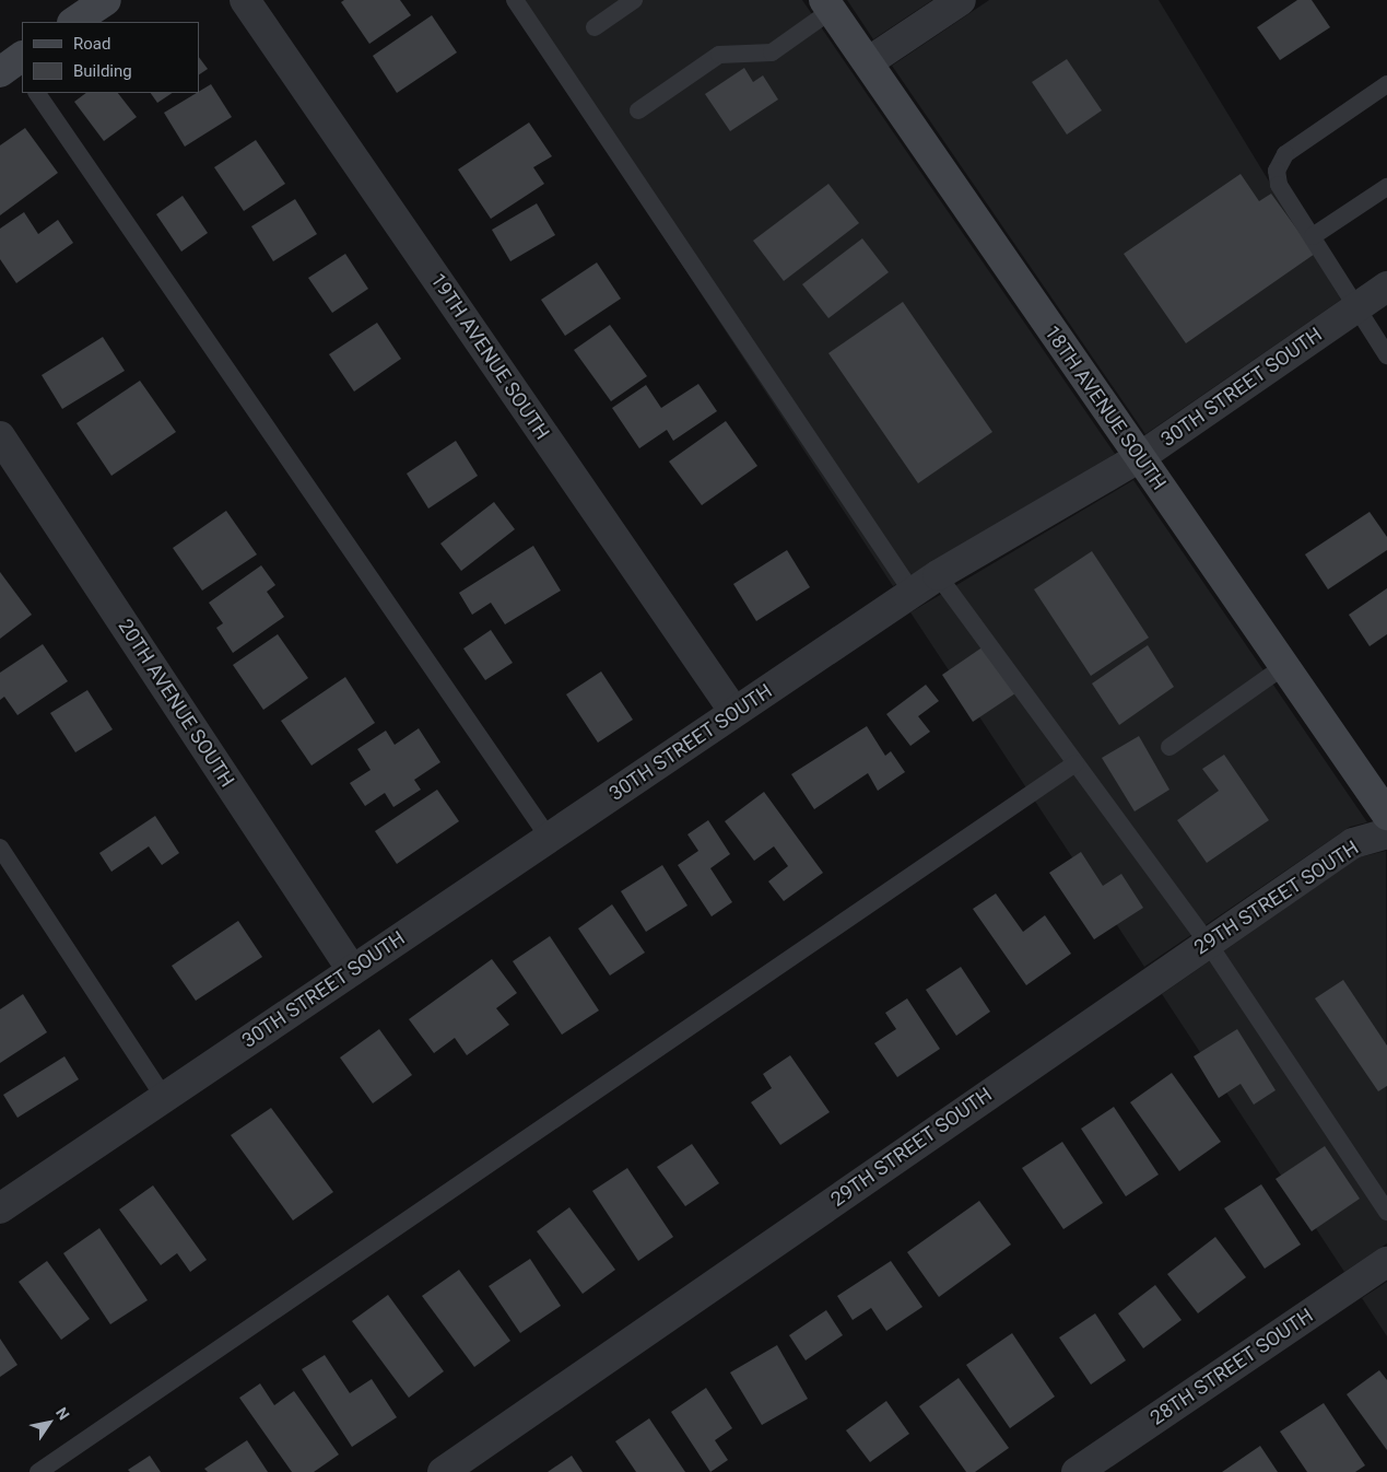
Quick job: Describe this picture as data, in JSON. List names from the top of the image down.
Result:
{
  "streets": {
    "street": [
      "19TH AVENUE SOUTH",
      "30TH STREET SOUTH",
      "18TH AVENUE SOUTH",
      "20TH AVENUE SOUTH",
      "29TH STREET SOUTH",
      "28TH STREET SOUTH"
    ]
  },
  "crossings": [
    ["19TH AVENUE SOUTH", "30TH STREET SOUTH"],
    ["30TH STREET SOUTH", "18TH AVENUE SOUTH"],
    ["30TH STREET SOUTH", "20TH AVENUE SOUTH"]
  ],
  "legend": ["Road", "Building"],
  "north": "top right"
}
